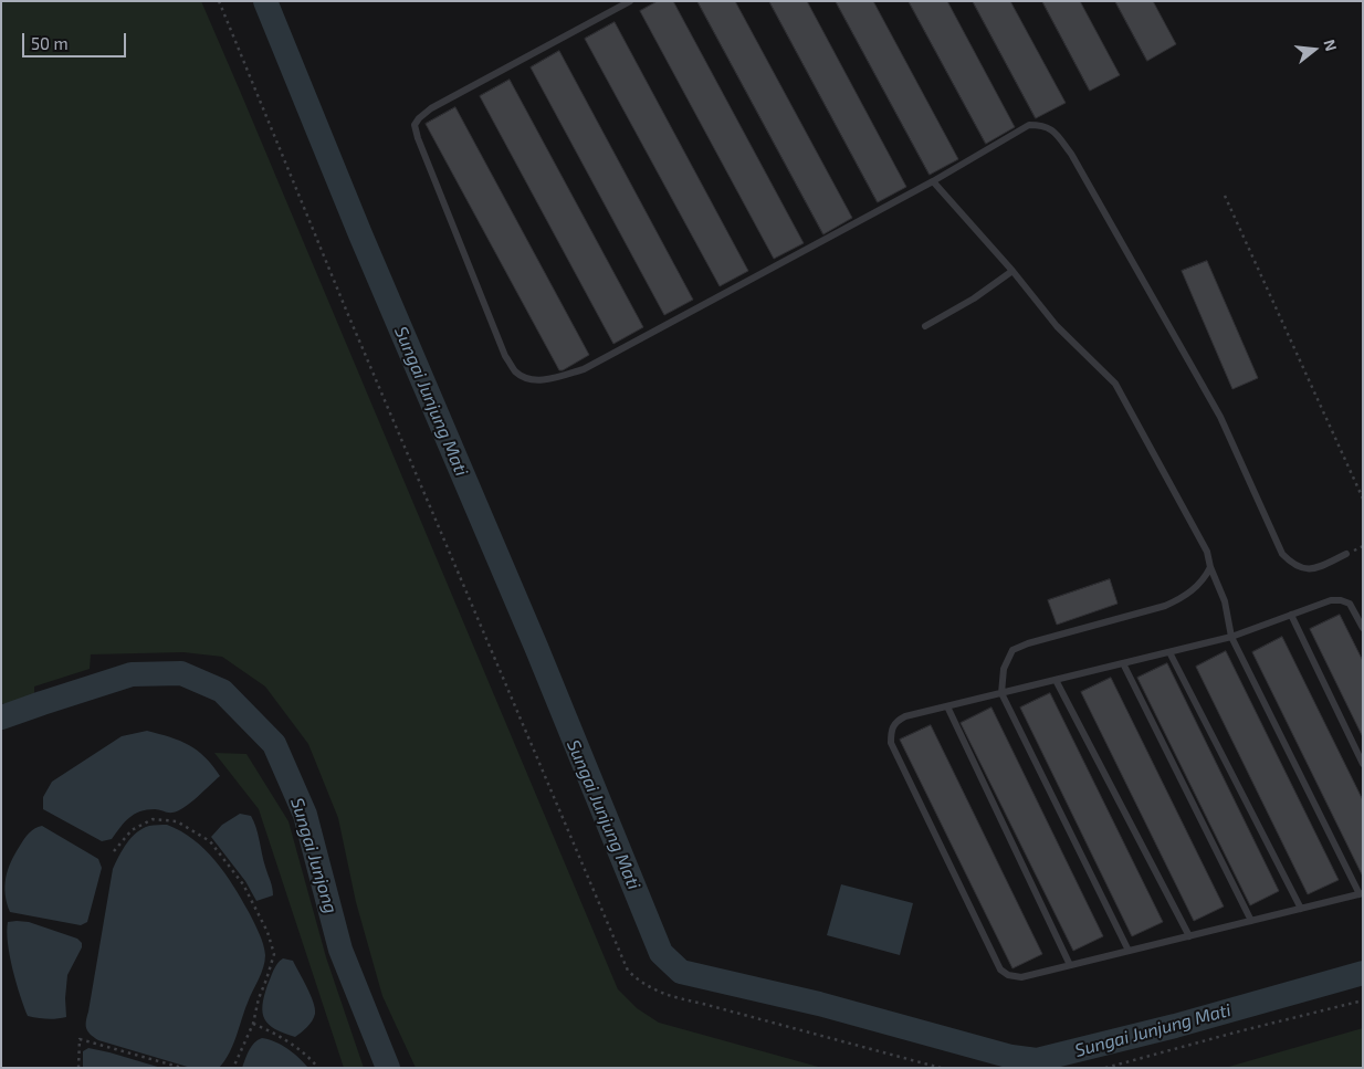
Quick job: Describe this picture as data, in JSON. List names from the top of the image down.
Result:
{
  "water": ["Sungai Junjung Mati", "Sungai Junjong"],
  "scale_bar": "50 m",
  "north": "right"
}
